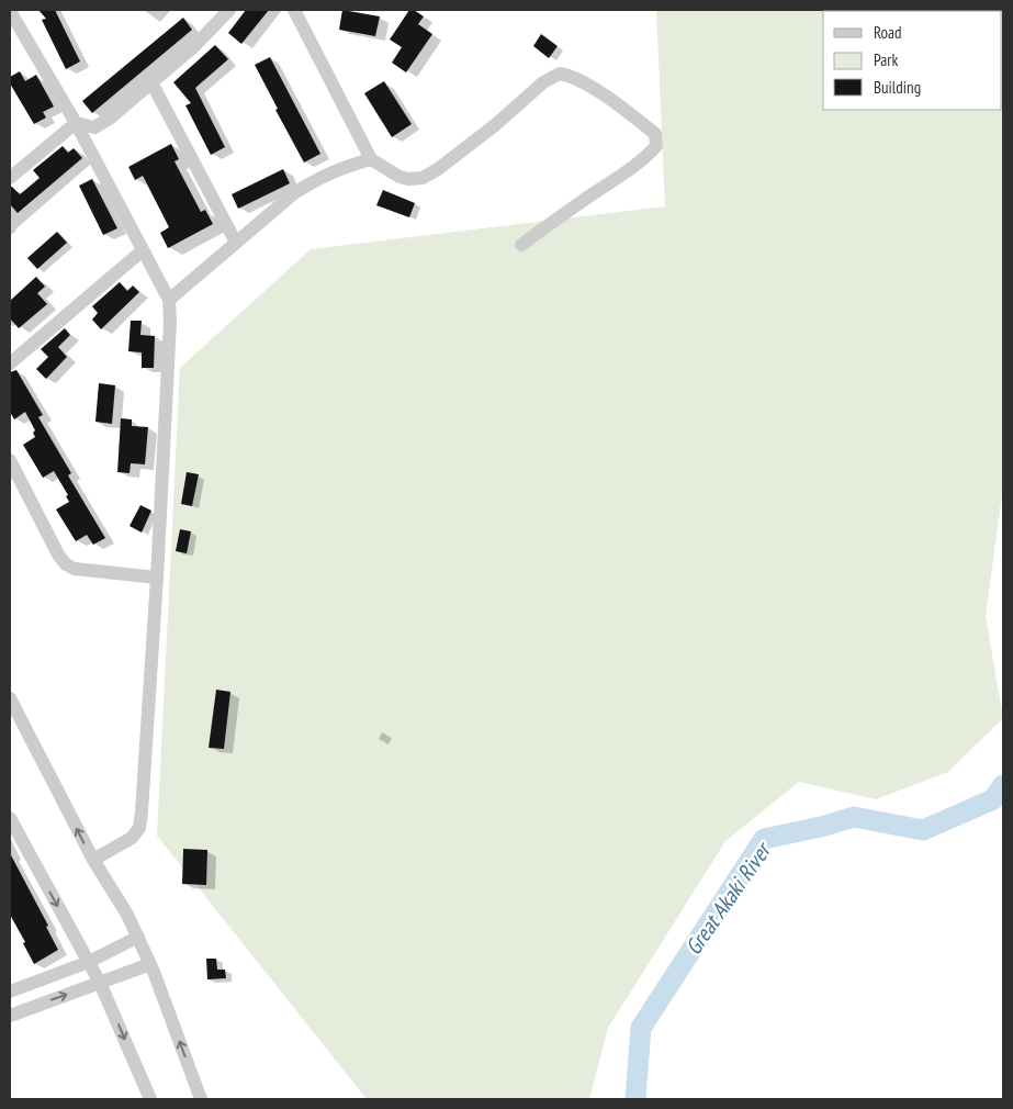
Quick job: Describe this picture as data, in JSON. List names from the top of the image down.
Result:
{
  "water": ["Great Akaki River"],
  "legend": ["Road", "Park", "Building"]
}
